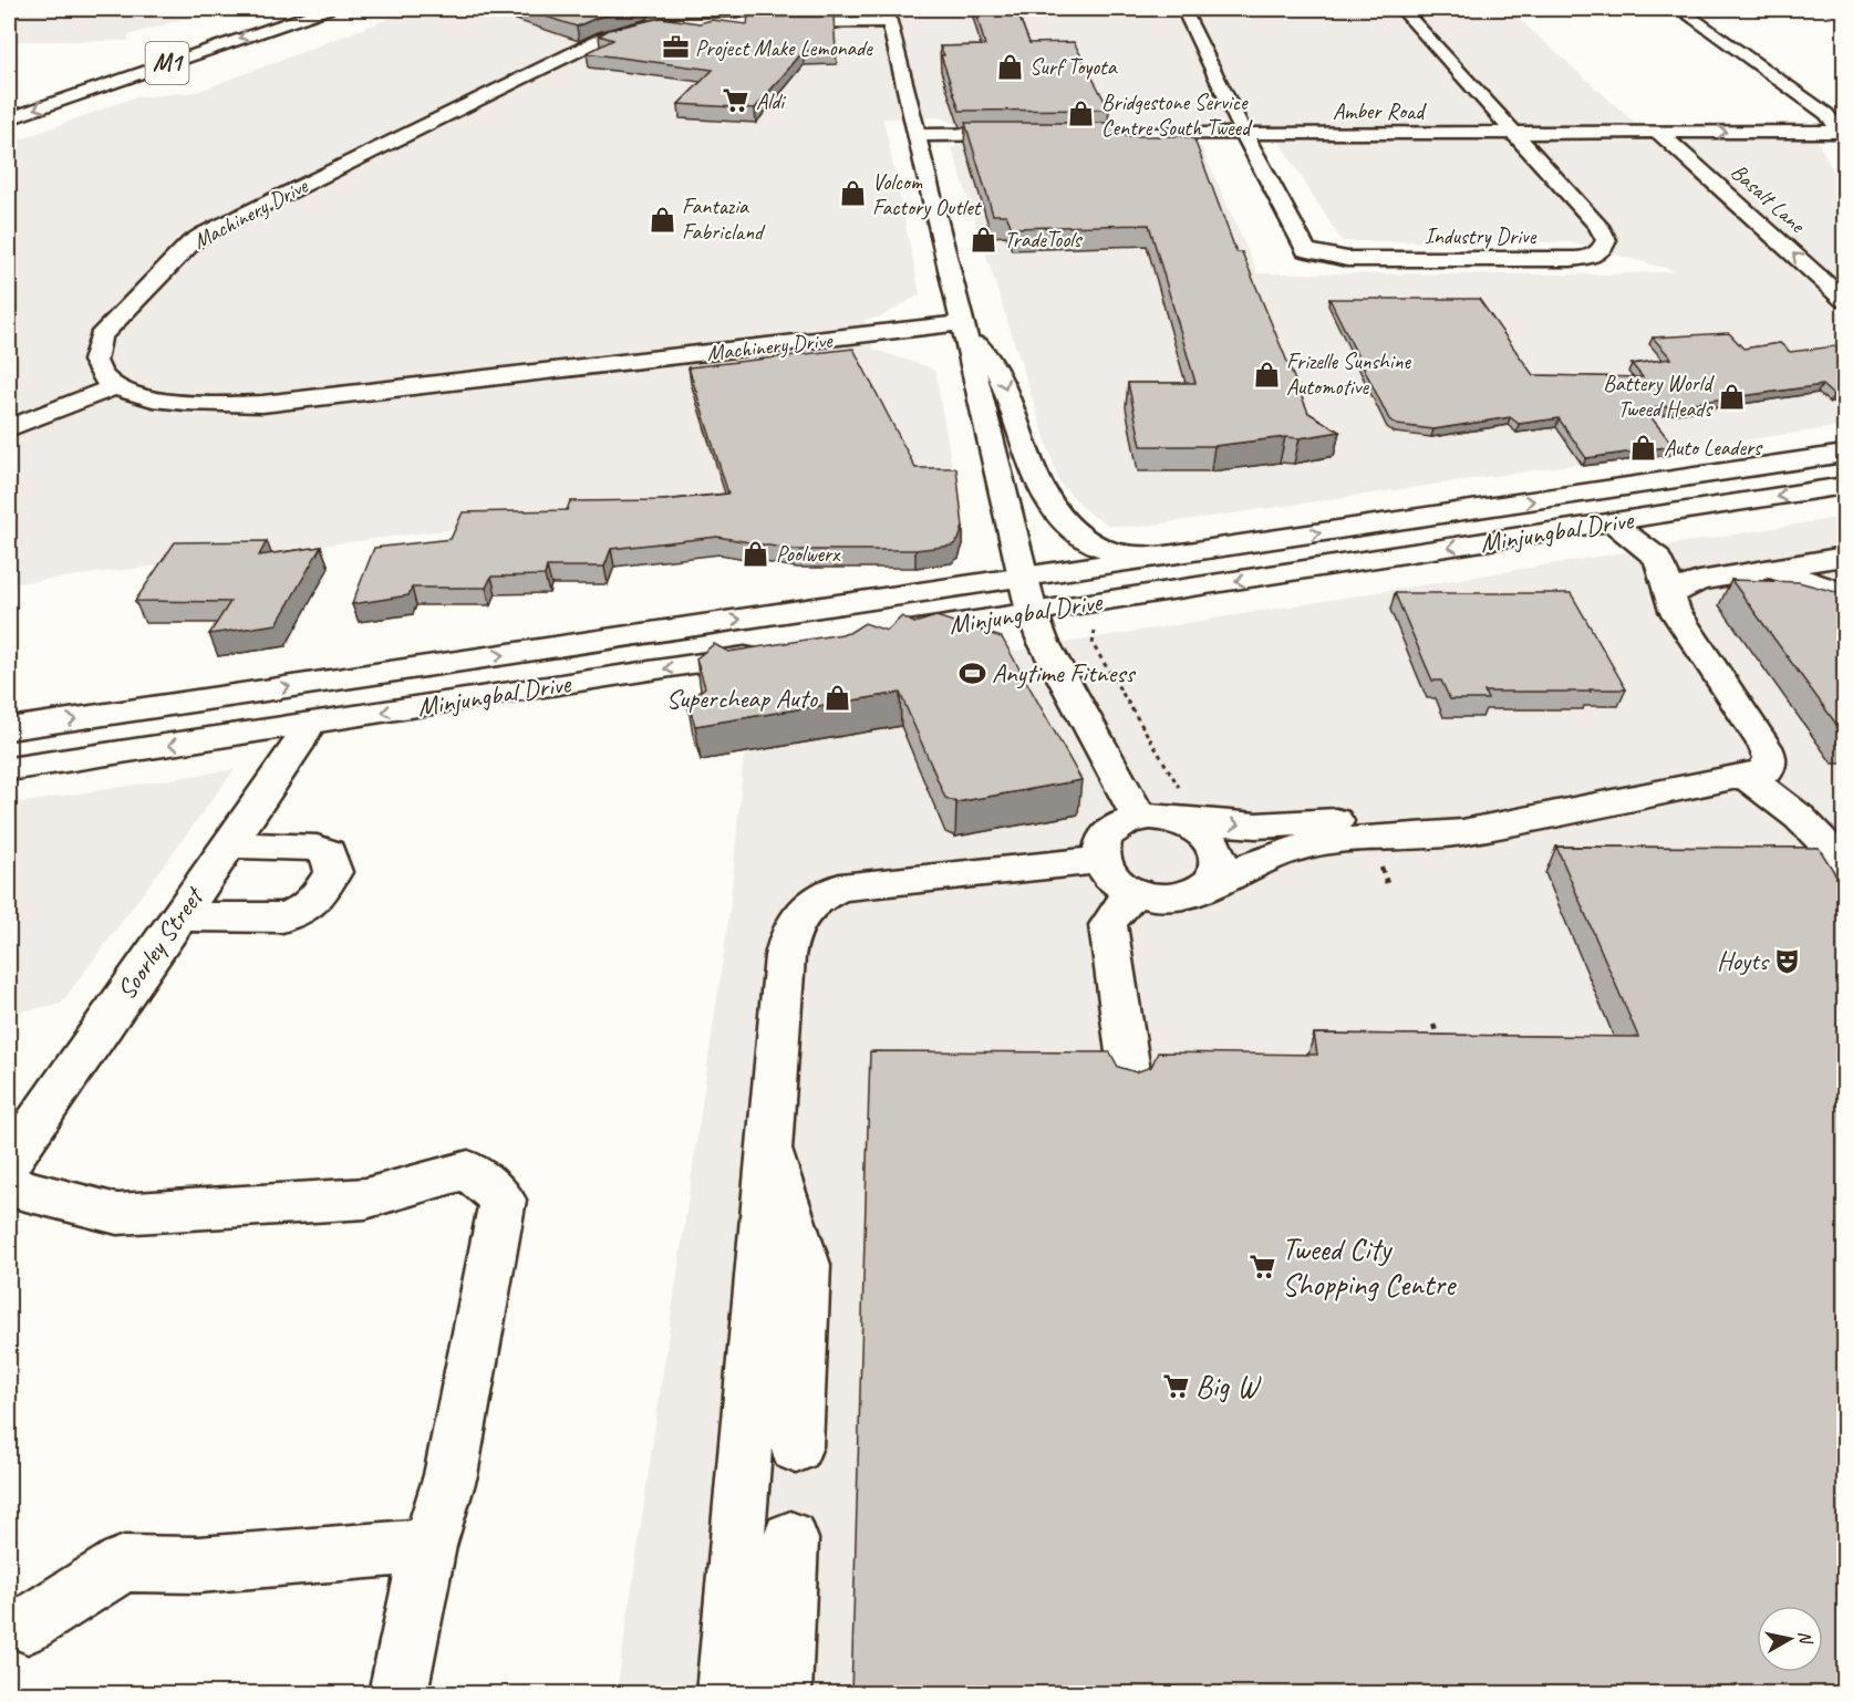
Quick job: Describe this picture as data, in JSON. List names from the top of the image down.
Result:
{
  "streets": {
    "main road": [
      "M1",
      "Amber Road",
      "Basalt Lane",
      "Machinery Drive",
      "Industry Drive",
      "Minjungbal Drive",
      "Soorley Street"
    ]
  },
  "crossings": [
    ["Amber Road", "Basalt Lane"],
    ["Amber Road", "Industry Drive"],
    ["Machinery Drive", "Minjungbal Drive"],
    ["Minjungbal Drive", "Soorley Street"]
  ],
  "places": {
    "office": ["Project Make Lemonade"],
    "shop": [
      "Surf Toyota",
      "Bridgestone Service Centre South Tweed",
      "Volcom Factory Outlet",
      "Fantazia Fabricland",
      "TradeTools",
      "Frizelle Sunshine Automotive",
      "Battery World Tweed Heads",
      "Auto Leaders",
      "Poolwerx",
      "Supercheap Auto"
    ],
    "supermarket": ["Aldi", "Tweed City Shopping Centre", "Big W"],
    "sports": ["Anytime Fitness"],
    "theatre": ["Hoyts"]
  },
  "north": "right"
}
